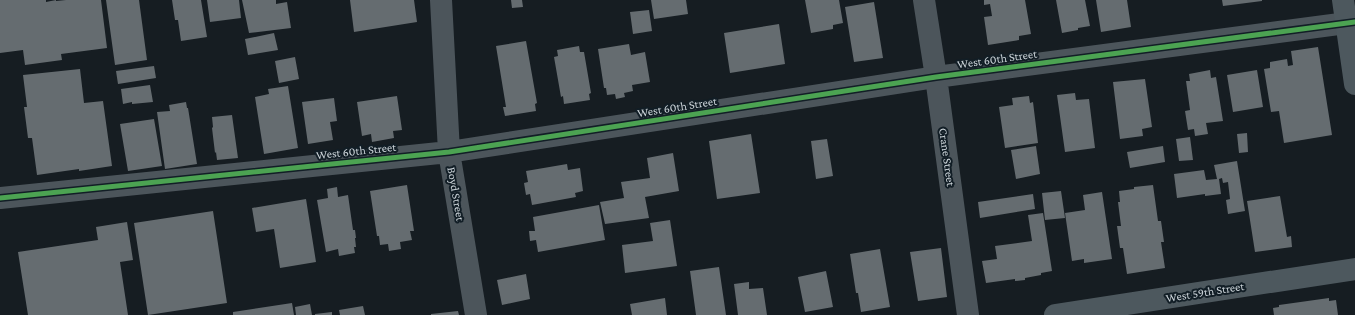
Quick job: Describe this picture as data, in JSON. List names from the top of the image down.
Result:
{
  "streets": {
    "street": [
      "West 60th Street",
      "Crane Street",
      "Boyd Street",
      "West 59th Street"
    ]
  },
  "crossings": [
    ["West 60th Street", "Crane Street"],
    ["West 60th Street", "Boyd Street"]
  ]
}
